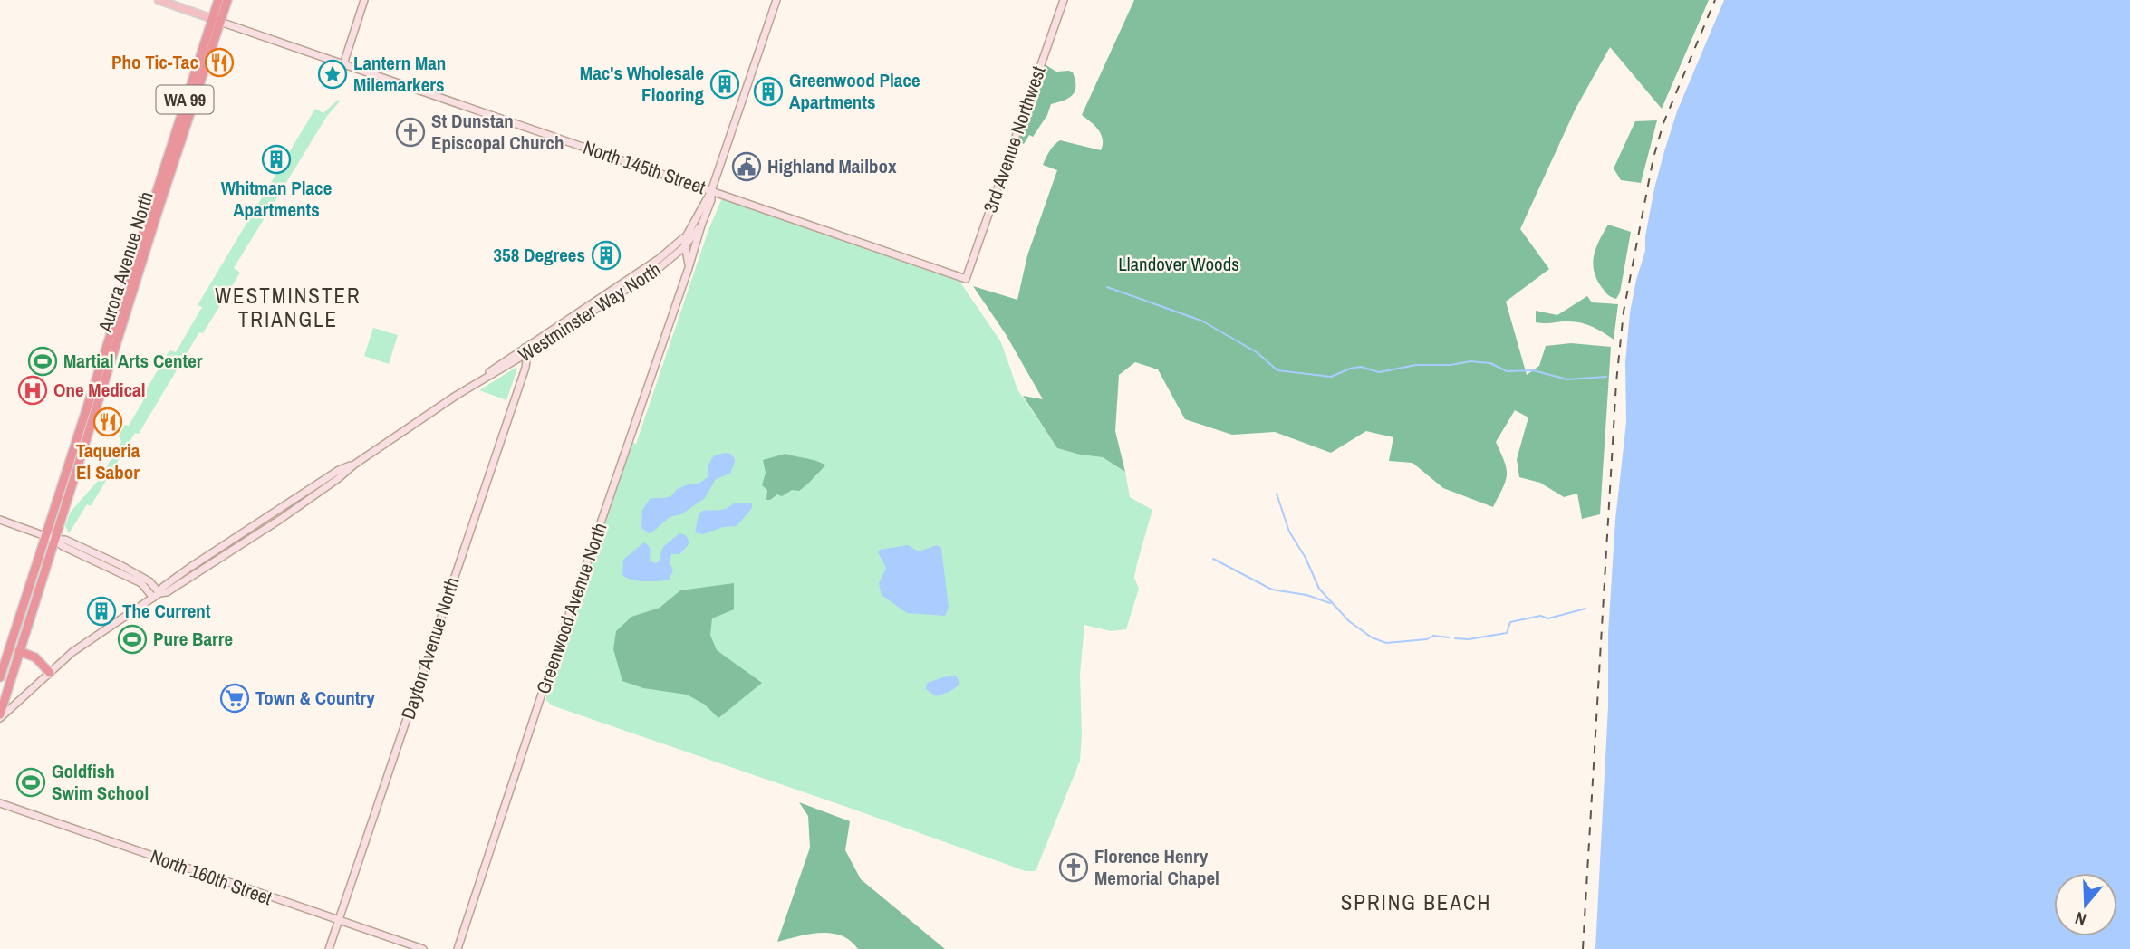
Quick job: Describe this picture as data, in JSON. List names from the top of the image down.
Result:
{
  "streets": {
    "highway": ["WA 99", "Aurora Avenue North"],
    "main road": ["North 145th Street"],
    "street": [
      "3rd Avenue Northwest",
      "Westminster Way North",
      "Greenwood Avenue North",
      "Dayton Avenue North",
      "North 160th Street"
    ]
  },
  "crossings": [
    ["3rd Avenue Northwest", "North 145th Street"],
    ["North 145th Street", "Aurora Avenue North"],
    ["North 145th Street", "Greenwood Avenue North"],
    ["Aurora Avenue North", "Westminster Way North"],
    ["Westminster Way North", "Greenwood Avenue North"],
    ["Westminster Way North", "Dayton Avenue North"],
    ["Dayton Avenue North", "North 160th Street"]
  ],
  "districts": ["WESTMINSTER TRIANGLE", "SPRING BEACH"],
  "parks": ["Llandover Woods"],
  "places": {
    "restaurant": ["Pho Tic-Tac", "Taqueria El Sabor"],
    "place": ["Lantern Man Milemarkers"],
    "building": [
      "Mac's Wholesale Flooring",
      "Greenwood Place Apartments",
      "Whitman Place Apartments",
      "358 Degrees",
      "The Current"
    ],
    "church": ["St Dunstan Episcopal Church", "Florence Henry Memorial Chapel"],
    "public building": ["Highland Mailbox"],
    "sports": ["Martial Arts Center", "Pure Barre", "Goldfish Swim School"],
    "hospital": ["One Medical"],
    "supermarket": ["Town & Country"]
  },
  "north": "bottom"
}
